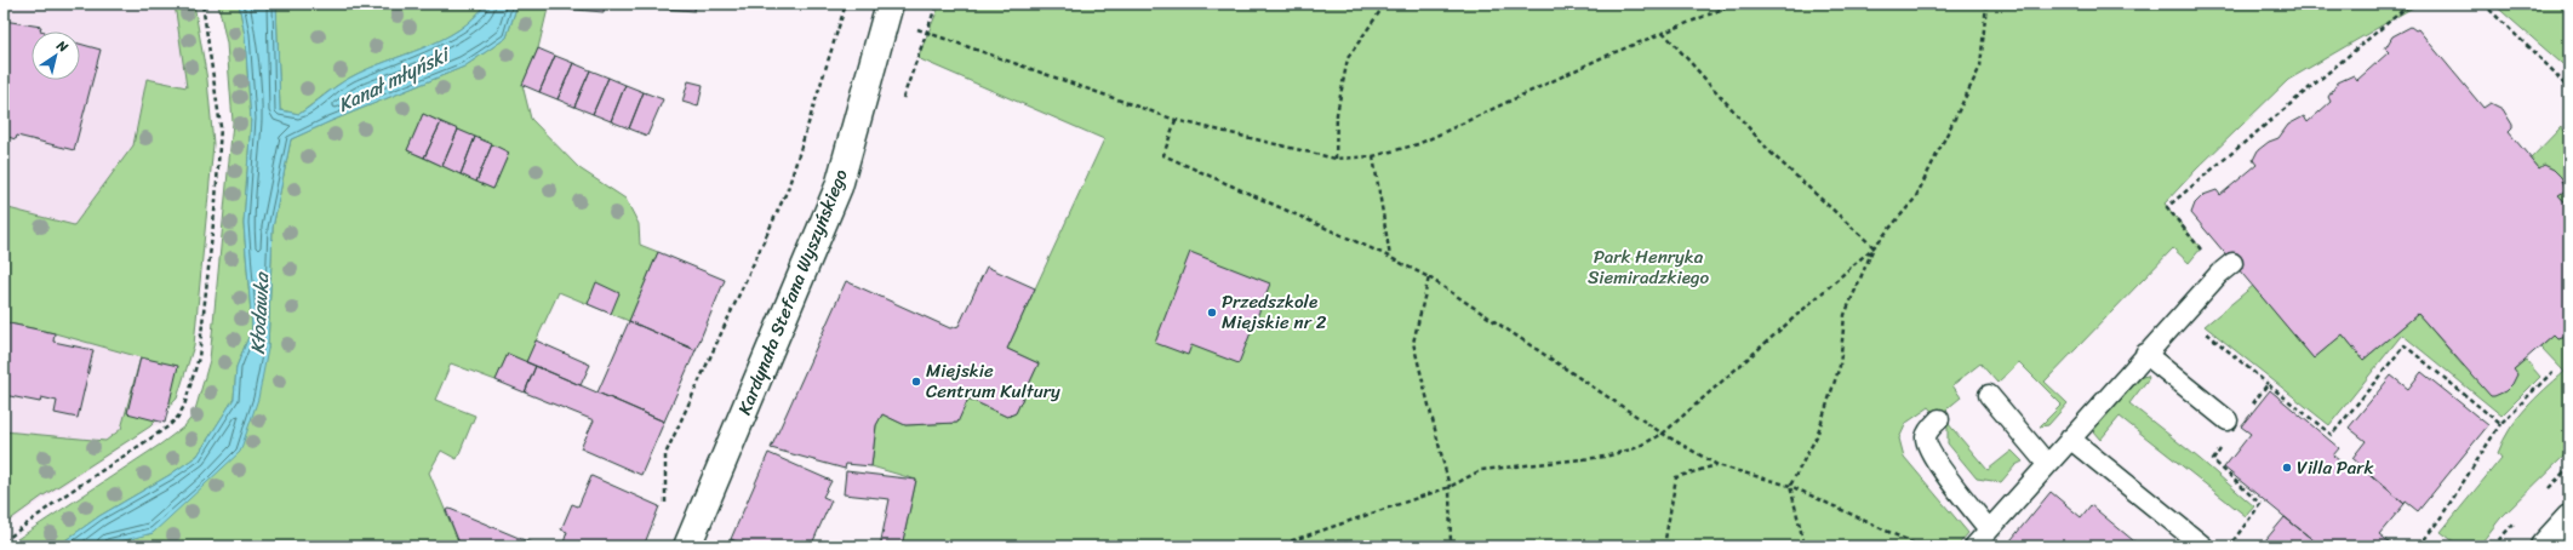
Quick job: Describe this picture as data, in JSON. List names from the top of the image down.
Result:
{
  "streets": {
    "main road": ["Kardynała Stefana Wyszyńskiego"]
  },
  "water": ["Kanał młyński", "Kłodawka"],
  "parks": ["Park Henryka Siemiradzkiego"],
  "places": ["Przedszkole Miejskie nr 2", "Miejskie Centrum Kultury", "Villa Park"],
  "north": "top right"
}
